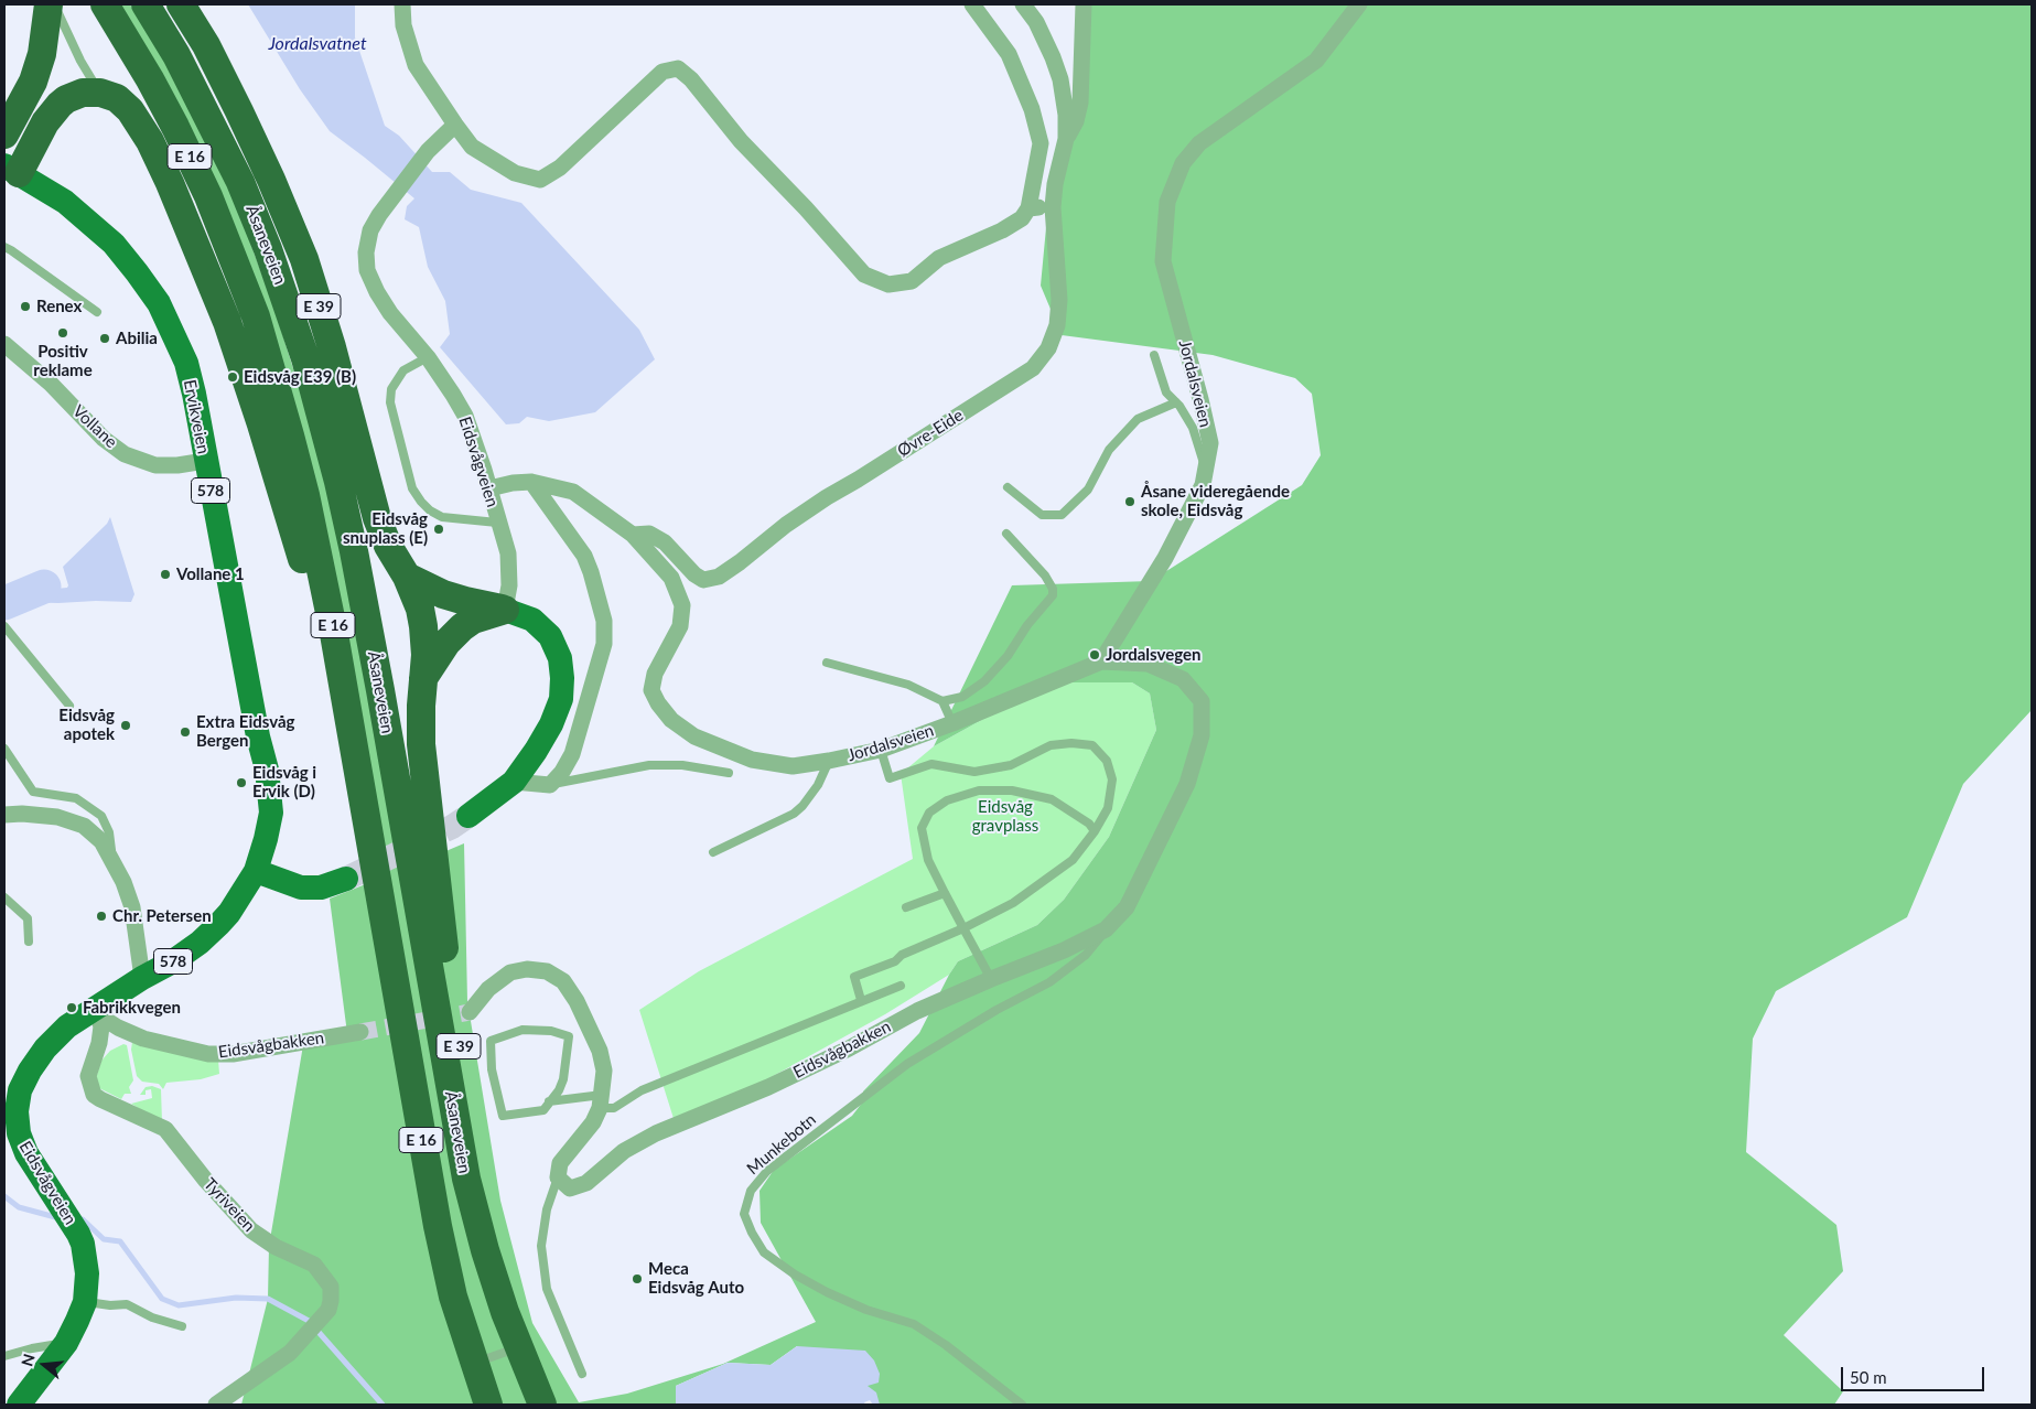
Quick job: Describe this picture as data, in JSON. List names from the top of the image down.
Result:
{
  "streets": {
    "highway": ["E 16", "Åsaneveien", "E 39"],
    "main road": ["Ervikveien", "Eidsvågveien", "578"],
    "street": [
      "Jordalsveien",
      "Vollane",
      "Øvre-Eide",
      "Eidsvågbakken",
      "Tyriveien"
    ],
    "lane": ["Munkebotn"]
  },
  "crossings": [
    ["Åsaneveien", "E 39"],
    ["E 39", "Eidsvågveien"],
    ["Jordalsveien", "Øvre-Eide"],
    ["Jordalsveien", "Eidsvågveien"],
    ["Jordalsveien", "Eidsvågbakken"],
    ["Ervikveien", "Vollane"],
    ["Ervikveien", "Eidsvågveien"],
    ["Eidsvågveien", "Eidsvågbakken"],
    ["Eidsvågveien", "Tyriveien"],
    ["Eidsvågbakken", "Munkebotn"],
    ["Eidsvågbakken", "Tyriveien"]
  ],
  "water": ["Jordalsvatnet"],
  "parks": ["Eidsvåg gravplass"],
  "places": [
    "Renex",
    "Positiv reklame",
    "Abilia",
    "Eidsvåg E39 (B)",
    "Åsane videregående skole, Eidsvåg",
    "Eidsvåg snuplass (E)",
    "Vollane 1",
    "Jordalsvegen",
    "Eidsvåg apotek",
    "Extra Eidsvåg Bergen",
    "Eidsvåg i Ervik (D)",
    "Chr. Petersen",
    "Fabrikkvegen",
    "Meca Eidsvåg Auto"
  ],
  "scale_bar": "50 m",
  "north": "left"
}
